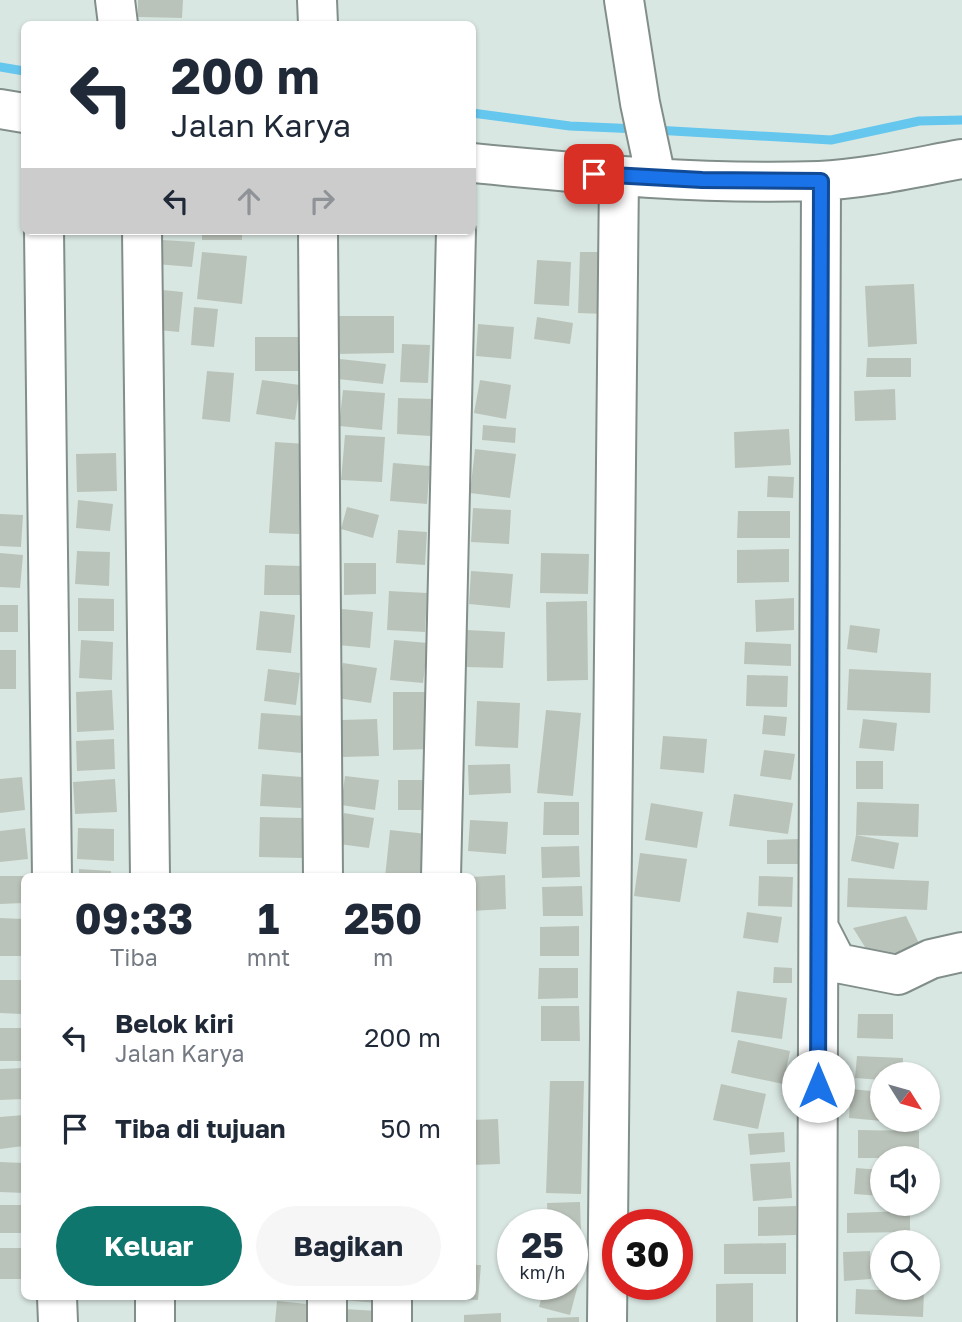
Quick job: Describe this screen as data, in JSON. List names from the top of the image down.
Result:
{
  "north": "bottom right",
  "page": {
    "turn": ["200 m", "Jalan Karya"],
    "eta": [
      "09:33",
      "Tiba",
      "1",
      "mnt",
      "250",
      "m"
    ],
    "list": [
      {
        "name": "Belok kiri",
        "note": "Jalan Karya",
        "value": "200 m"
      },
      {
        "name": "Tiba di tujuan",
        "value": "50 m"
      }
    ],
    "buttons": ["Keluar", "Bagikan"],
    "speed": "25 km/h",
    "limit": "30"
  }
}
